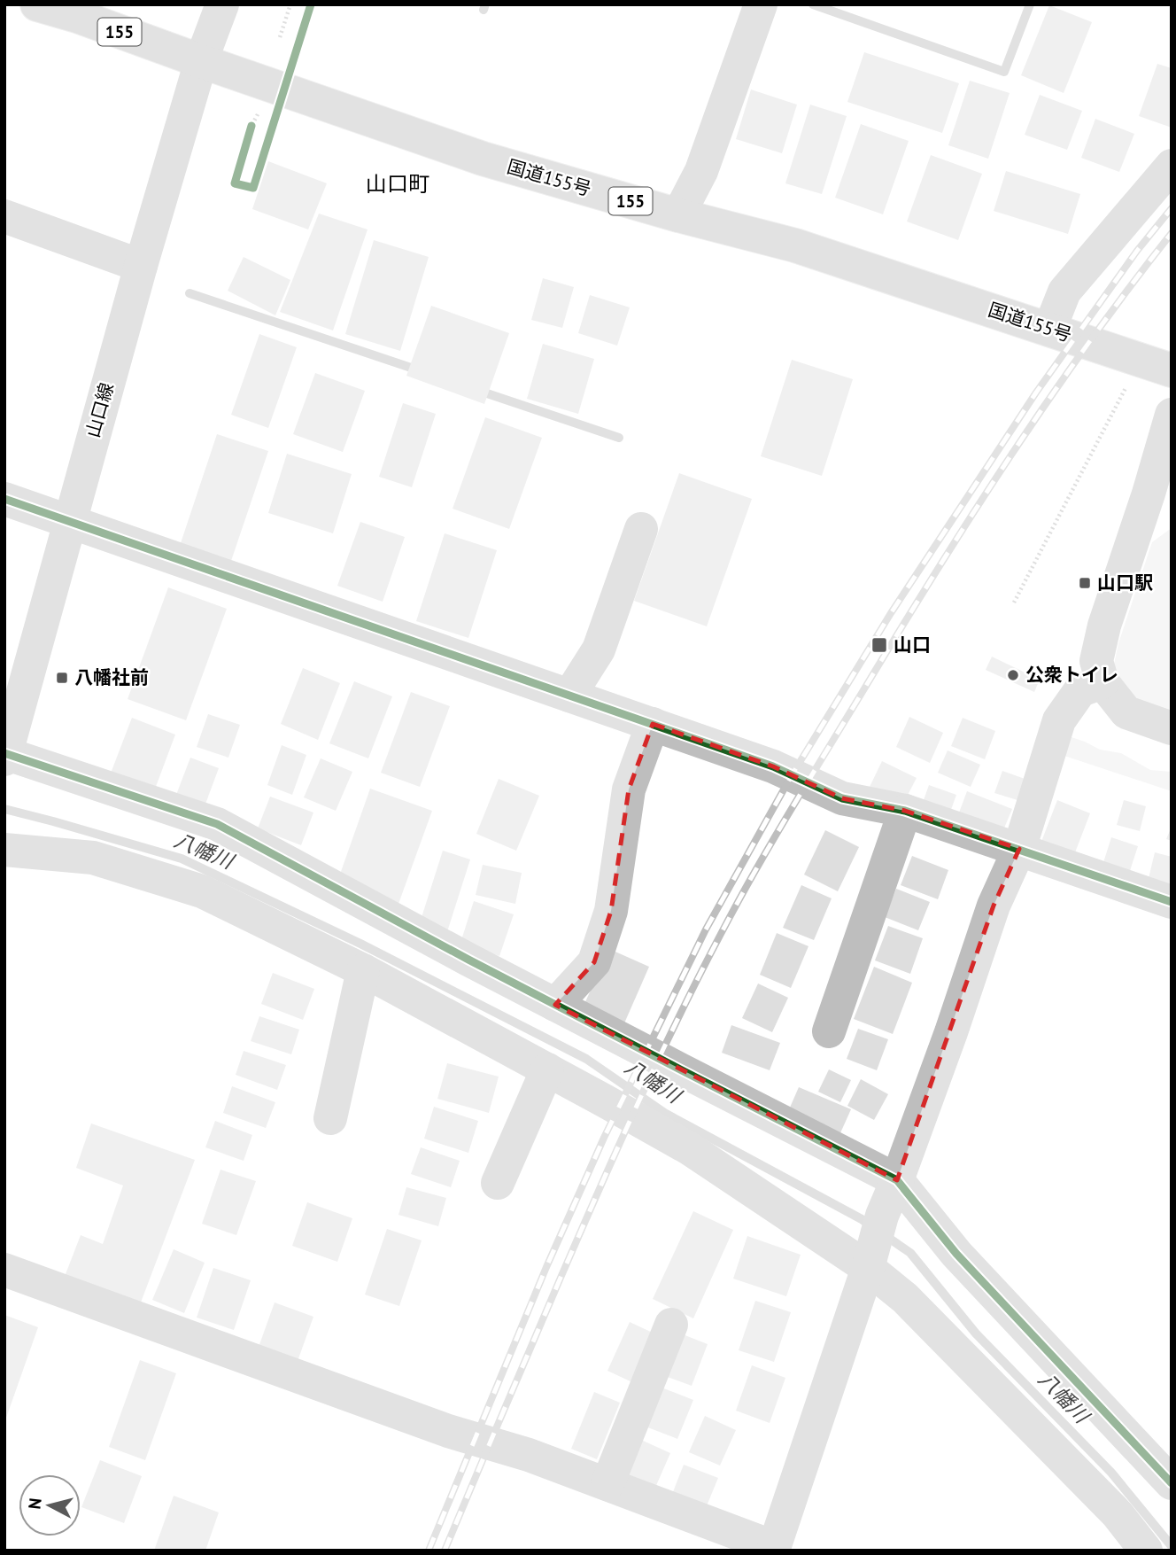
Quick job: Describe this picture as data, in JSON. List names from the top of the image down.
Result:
{
  "streets": {
    "main road": ["155", "国道155号", "山口線"]
  },
  "crossings": [
    ["国道155号", "山口線"]
  ],
  "districts": ["山口町"],
  "water": ["八幡川"],
  "places": {
    "transit": ["山口駅", "山口", "八幡社前"],
    "other": ["公衆トイレ"]
  },
  "north": "left"
}
